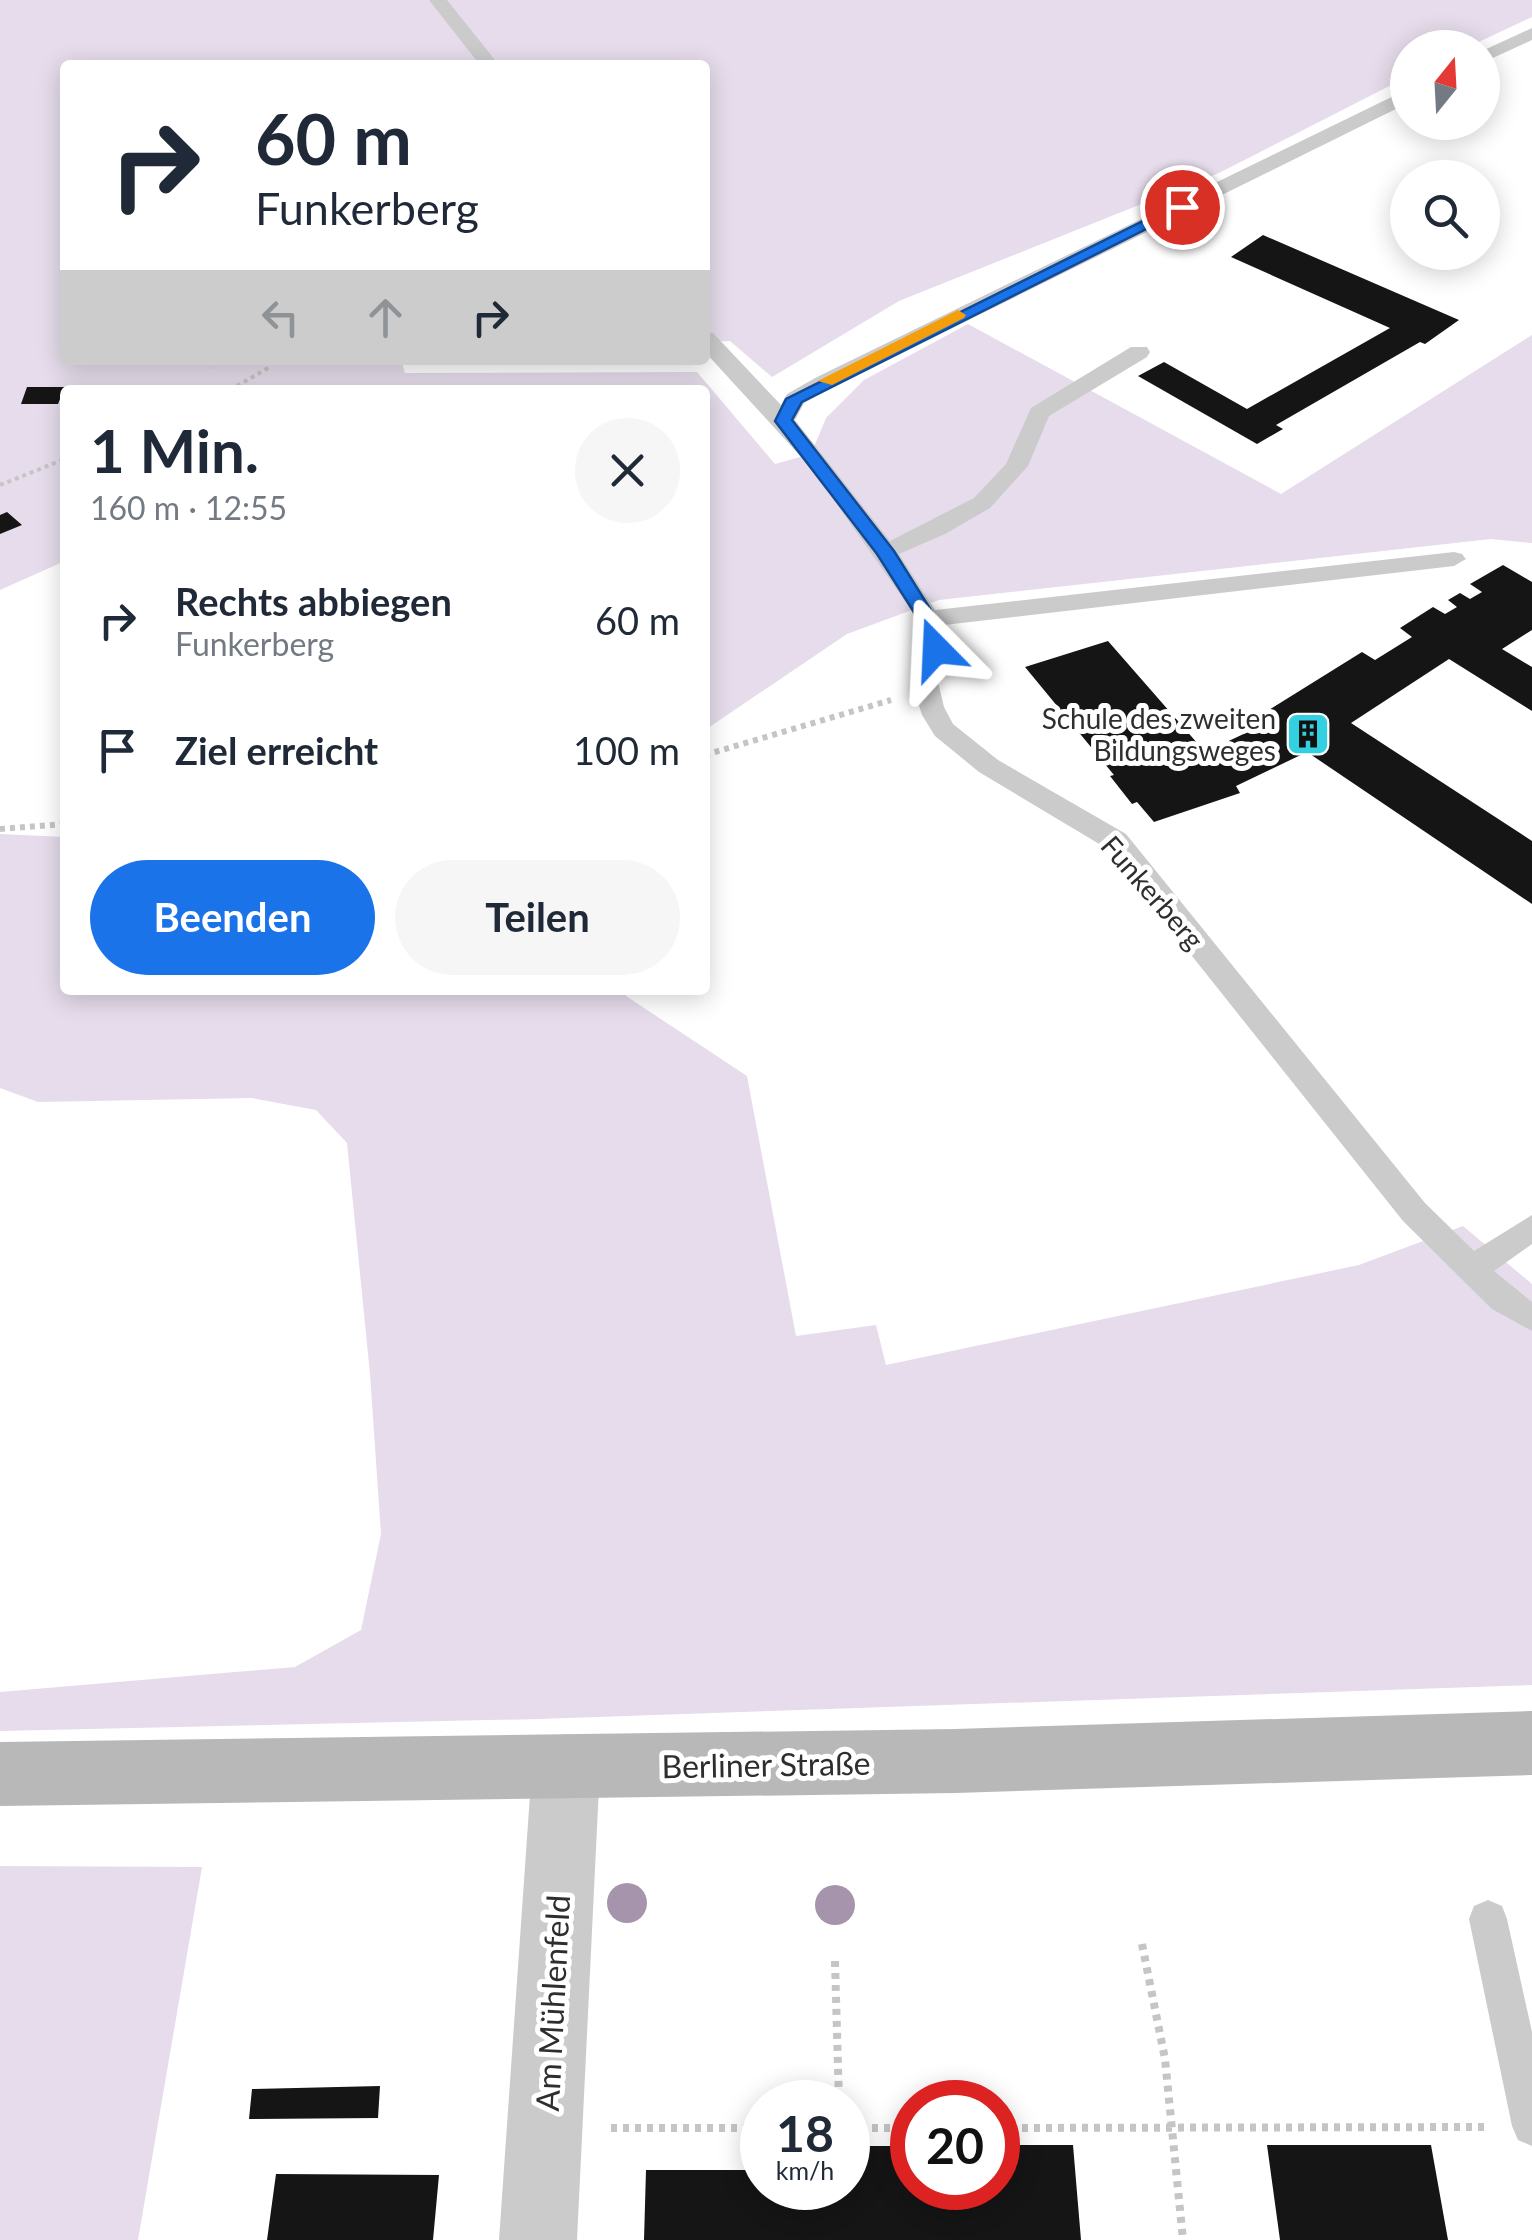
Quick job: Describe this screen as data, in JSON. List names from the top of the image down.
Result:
{
  "streets": {
    "street": ["Berliner Straße", "Am Mühlenfeld"],
    "lane": ["Funkerberg"]
  },
  "crossings": [
    ["Berliner Straße", "Am Mühlenfeld"]
  ],
  "places": {
    "building": ["Schule des zweiten Bildungsweges"]
  },
  "north": "top",
  "page": {
    "turn": ["60 m", "Funkerberg"],
    "heading": ["1 Min.", "160 m · 12:55"],
    "list": [
      {
        "name": "Rechts abbiegen",
        "note": "Funkerberg",
        "value": "60 m"
      },
      {
        "name": "Ziel erreicht",
        "value": "100 m"
      }
    ],
    "buttons": ["Beenden", "Teilen"],
    "speed": "18 km/h",
    "limit": "20"
  }
}
